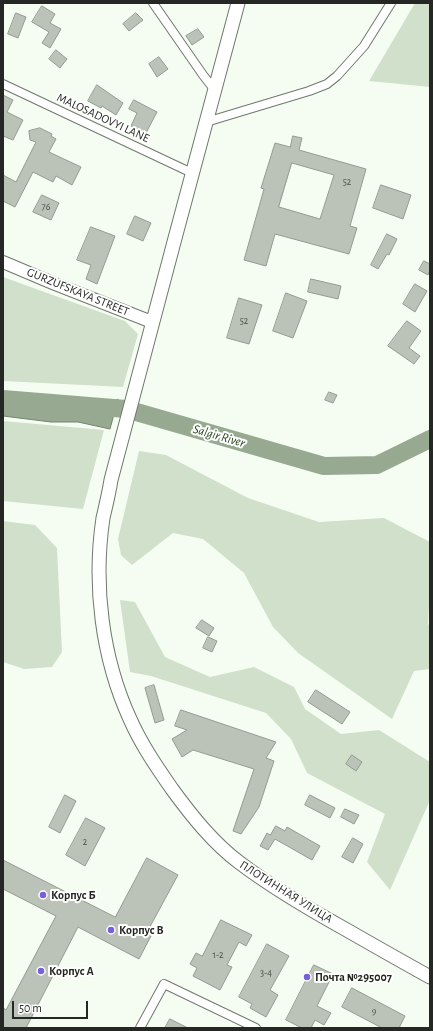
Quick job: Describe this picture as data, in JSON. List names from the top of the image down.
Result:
{
  "streets": {
    "main road": ["GURZUFSKAYA STREET", "ПЛОТИННАЯ УЛИЦА"],
    "street": ["MALOSADOVYI LANE"]
  },
  "crossings": [
    ["MALOSADOVYI LANE", "ПЛОТИННАЯ УЛИЦА"],
    ["GURZUFSKAYA STREET", "ПЛОТИННАЯ УЛИЦА"]
  ],
  "water": ["Salgir River"],
  "places": [
    "Корпус Б",
    "Корпус В",
    "Корпус А",
    "Почта №295007"
  ],
  "house_numbers": [
    "52",
    "76",
    "52",
    "2",
    "1-2",
    "3-4",
    "9"
  ],
  "scale_bar": "50 m"
}
